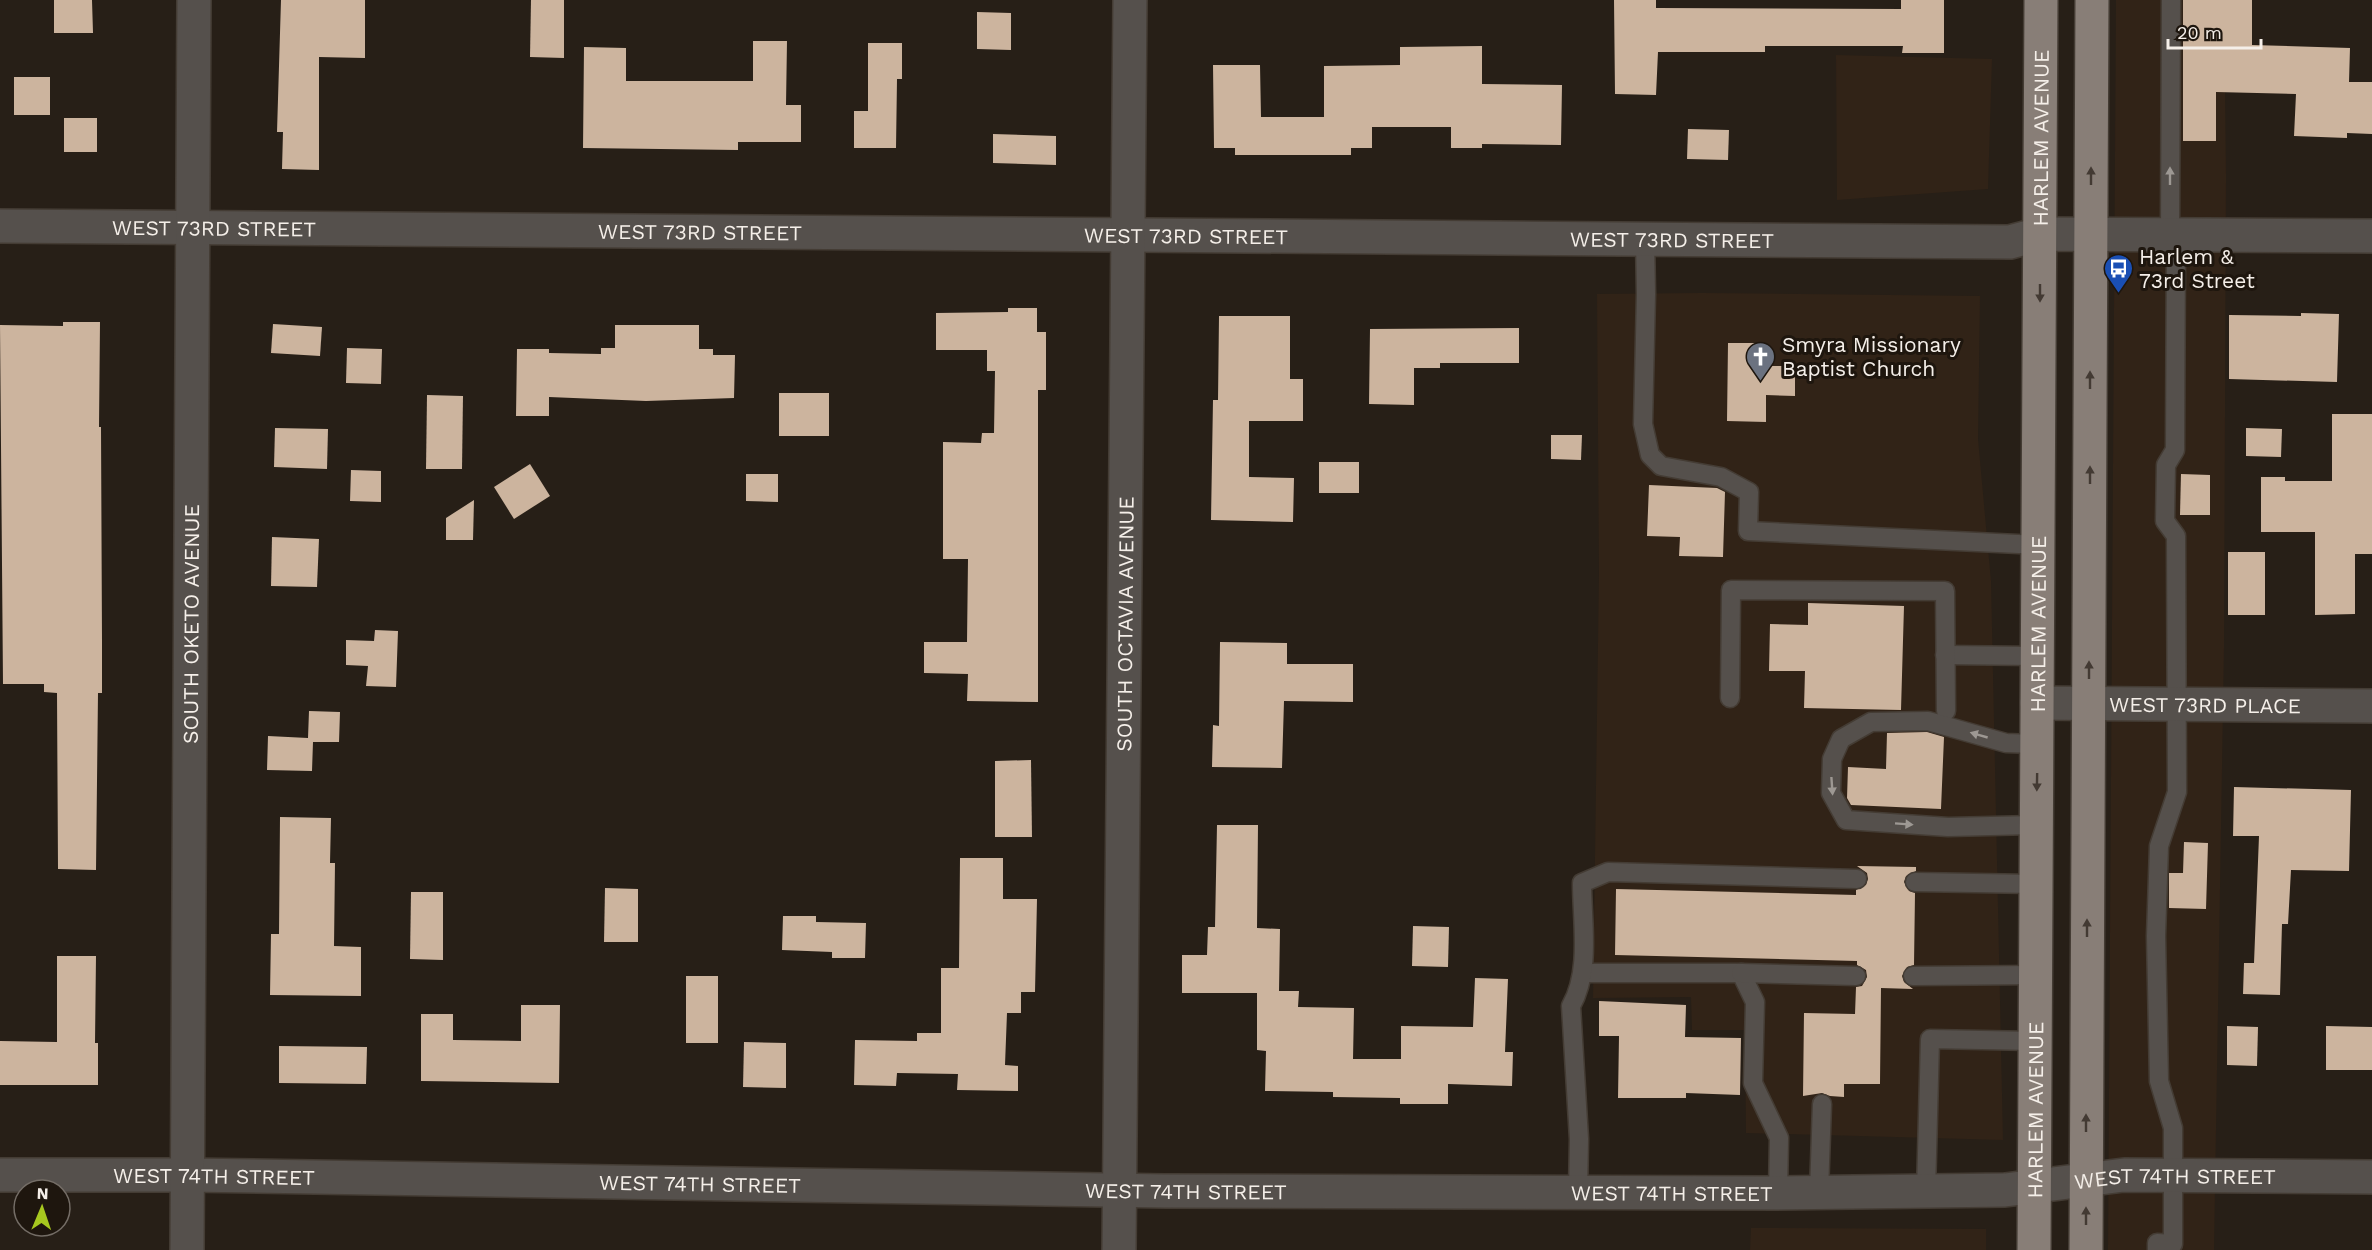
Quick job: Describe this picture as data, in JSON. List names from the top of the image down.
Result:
{
  "streets": {
    "main road": ["HARLEM AVENUE"],
    "street": [
      "WEST 73RD STREET",
      "SOUTH OKETO AVENUE",
      "SOUTH OCTAVIA AVENUE",
      "WEST 73RD PLACE",
      "WEST 74TH STREET"
    ]
  },
  "crossings": [
    ["HARLEM AVENUE", "WEST 73RD STREET"],
    ["HARLEM AVENUE", "WEST 73RD PLACE"],
    ["HARLEM AVENUE", "WEST 74TH STREET"],
    ["WEST 73RD STREET", "SOUTH OKETO AVENUE"],
    ["WEST 73RD STREET", "SOUTH OCTAVIA AVENUE"],
    ["SOUTH OKETO AVENUE", "WEST 74TH STREET"],
    ["SOUTH OCTAVIA AVENUE", "WEST 74TH STREET"]
  ],
  "places": {
    "bus stop": ["Harlem & 73rd Street"],
    "church": ["Smyra Missionary Baptist Church"]
  },
  "scale_bar": "20 m",
  "north": "top"
}
